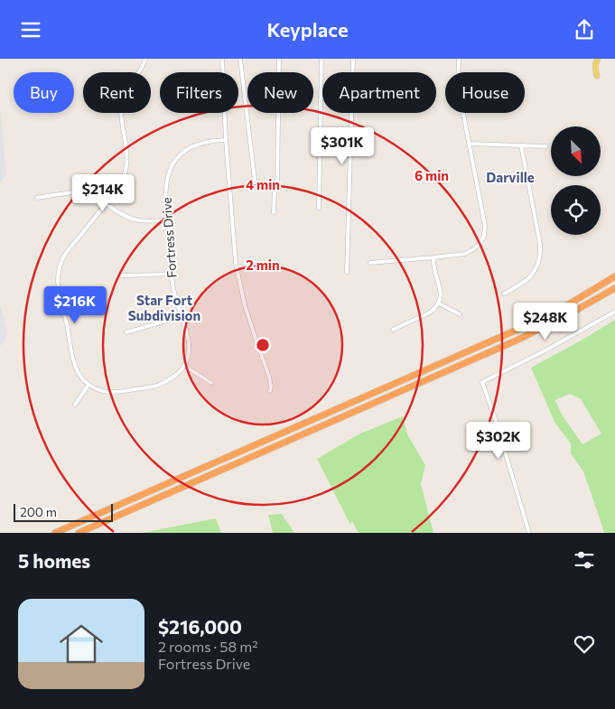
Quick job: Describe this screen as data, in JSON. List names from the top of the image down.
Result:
{
  "streets": {
    "street": ["Fortress Drive"]
  },
  "districts": ["Darville", "Star Fort Subdivision"],
  "scale_bar": "200 m",
  "north": "bottom right",
  "page": {
    "header": "Keyplace",
    "chip": [
      "Buy",
      "Rent",
      "Filters",
      "New",
      "Apartment",
      "House"
    ],
    "price": [
      "$301K",
      "$214K",
      "$216K",
      "$248K",
      "$302K"
    ],
    "scale": "200 m",
    "heading": "5 homes",
    "list": [
      {
        "name": "$216,000",
        "note": "2 rooms · 58 m² · Fortress Drive"
      }
    ]
  },
  "rings": ["6 min", "4 min", "2 min"]
}
